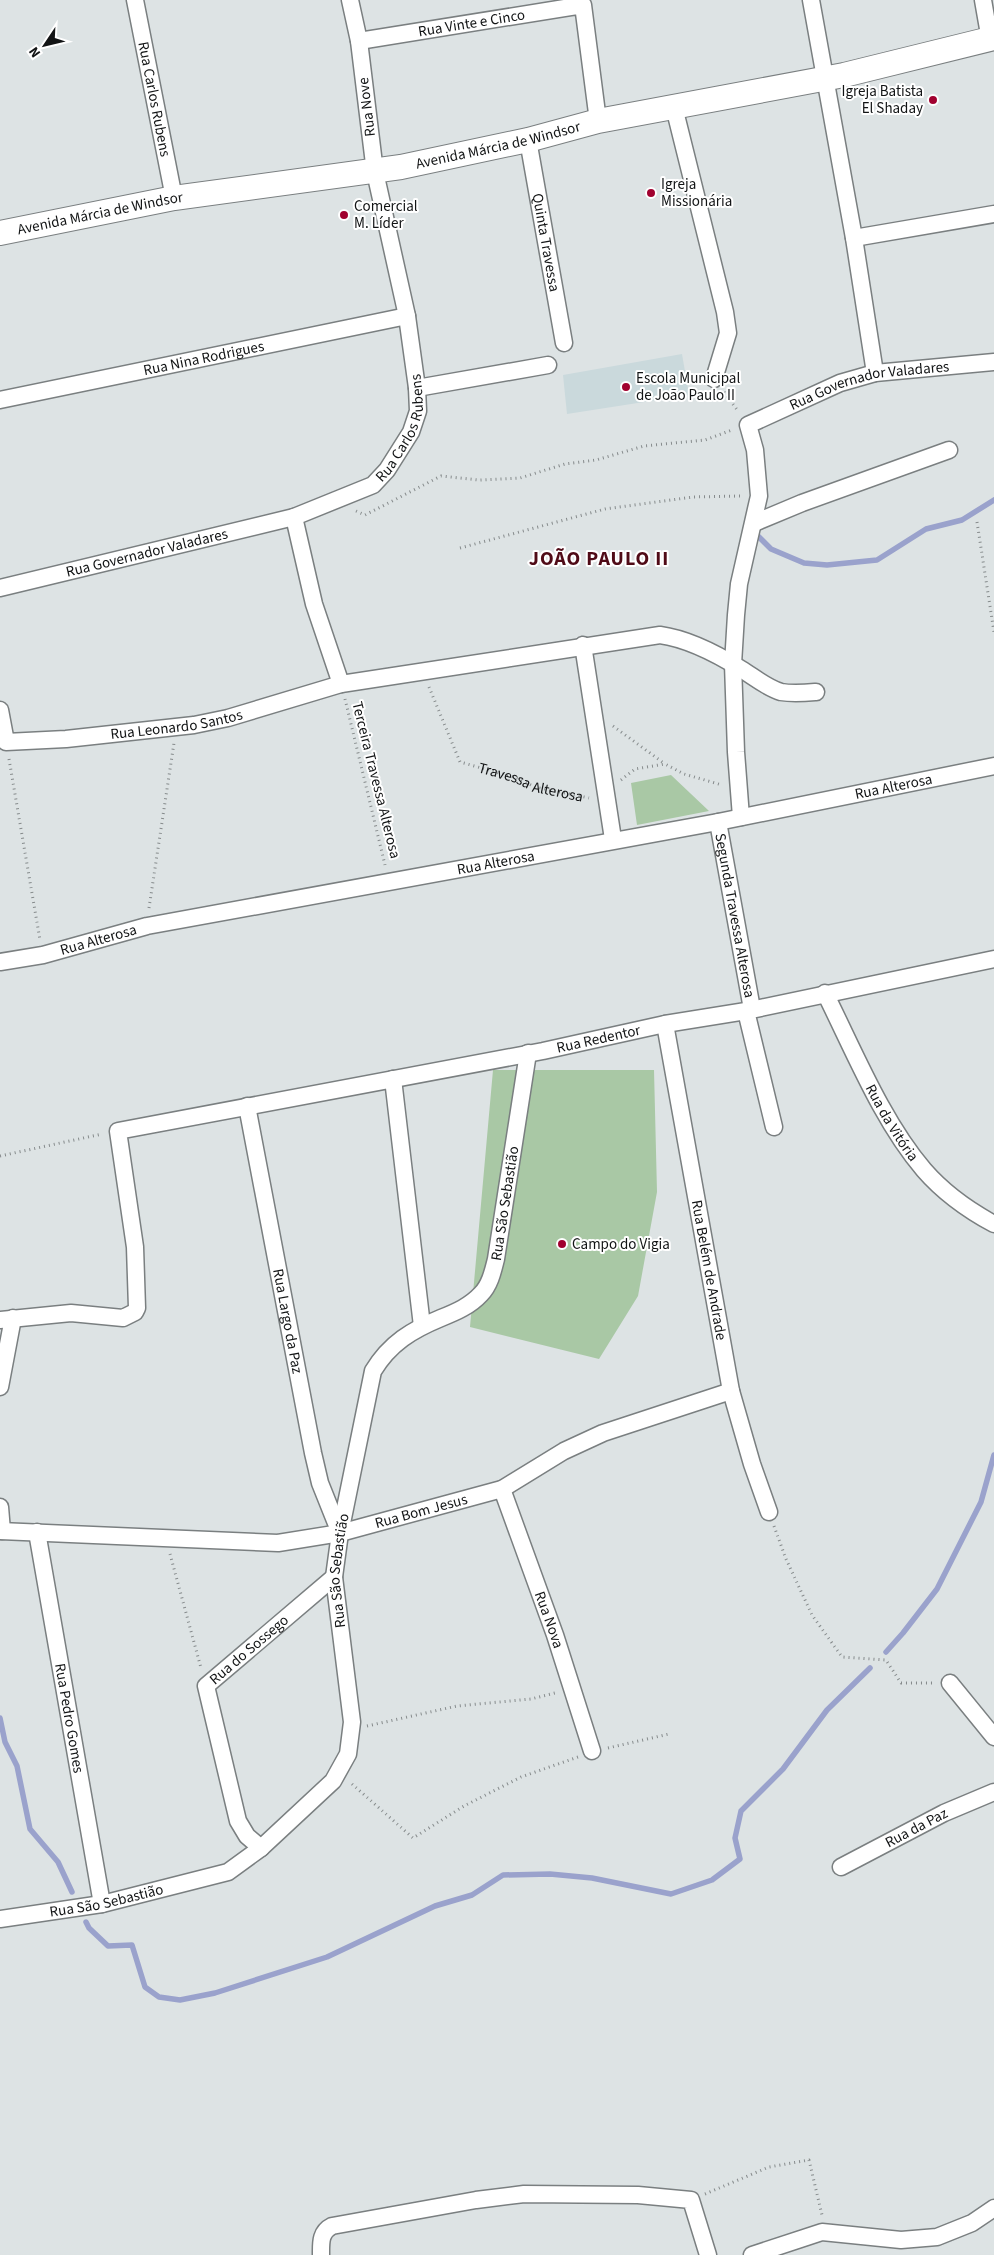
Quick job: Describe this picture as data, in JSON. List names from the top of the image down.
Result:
{
  "streets": {
    "street": [
      "Rua Vinte e Cinco",
      "Rua Carlos Rubens",
      "Rua Nove",
      "Avenida Márcia de Windsor",
      "Quinta Travessa",
      "Rua Nina Rodrigues",
      "Rua Governador Valadares",
      "Rua Leonardo Santos",
      "Travessa Alterosa",
      "Rua Alterosa",
      "Segunda Travessa Alterosa",
      "Rua Redentor",
      "Rua da Vitória",
      "Rua São Sebastião",
      "Rua Belém de Andrade",
      "Rua Largo da Paz",
      "Rua Bom Jesus",
      "Rua Nova",
      "Rua do Sossego",
      "Rua Pedro Gomes",
      "Rua da Paz"
    ],
    "path": ["Terceira Travessa Alterosa"]
  },
  "crossings": [
    ["Rua Vinte e Cinco", "Rua Nove"],
    ["Rua Vinte e Cinco", "Avenida Márcia de Windsor"],
    ["Rua Carlos Rubens", "Rua Nove"],
    ["Rua Carlos Rubens", "Avenida Márcia de Windsor"],
    ["Rua Carlos Rubens", "Rua Nina Rodrigues"],
    ["Rua Carlos Rubens", "Rua Governador Valadares"],
    ["Rua Nove", "Avenida Márcia de Windsor"],
    ["Avenida Márcia de Windsor", "Quinta Travessa"],
    ["Rua Leonardo Santos", "Terceira Travessa Alterosa"],
    ["Rua Leonardo Santos", "Travessa Alterosa"],
    ["Terceira Travessa Alterosa", "Rua Alterosa"],
    ["Rua Alterosa", "Segunda Travessa Alterosa"],
    ["Segunda Travessa Alterosa", "Rua Redentor"],
    ["Rua Redentor", "Rua da Vitória"],
    ["Rua Redentor", "Rua São Sebastião"],
    ["Rua Redentor", "Rua Belém de Andrade"],
    ["Rua Redentor", "Rua Largo da Paz"],
    ["Rua São Sebastião", "Rua Largo da Paz"],
    ["Rua São Sebastião", "Rua Bom Jesus"],
    ["Rua São Sebastião", "Rua do Sossego"],
    ["Rua São Sebastião", "Rua Pedro Gomes"],
    ["Rua Belém de Andrade", "Rua Bom Jesus"],
    ["Rua Largo da Paz", "Rua Bom Jesus"],
    ["Rua Bom Jesus", "Rua Nova"],
    ["Rua Bom Jesus", "Rua Pedro Gomes"]
  ],
  "districts": ["JOÃO PAULO II"],
  "places": [
    "Igreja Batista El Shaday",
    "Igreja Missionária",
    "Comercial M. Líder",
    "Escola Municipal de João Paulo II",
    "Campo do Vigia"
  ],
  "north": "bottom left"
}
